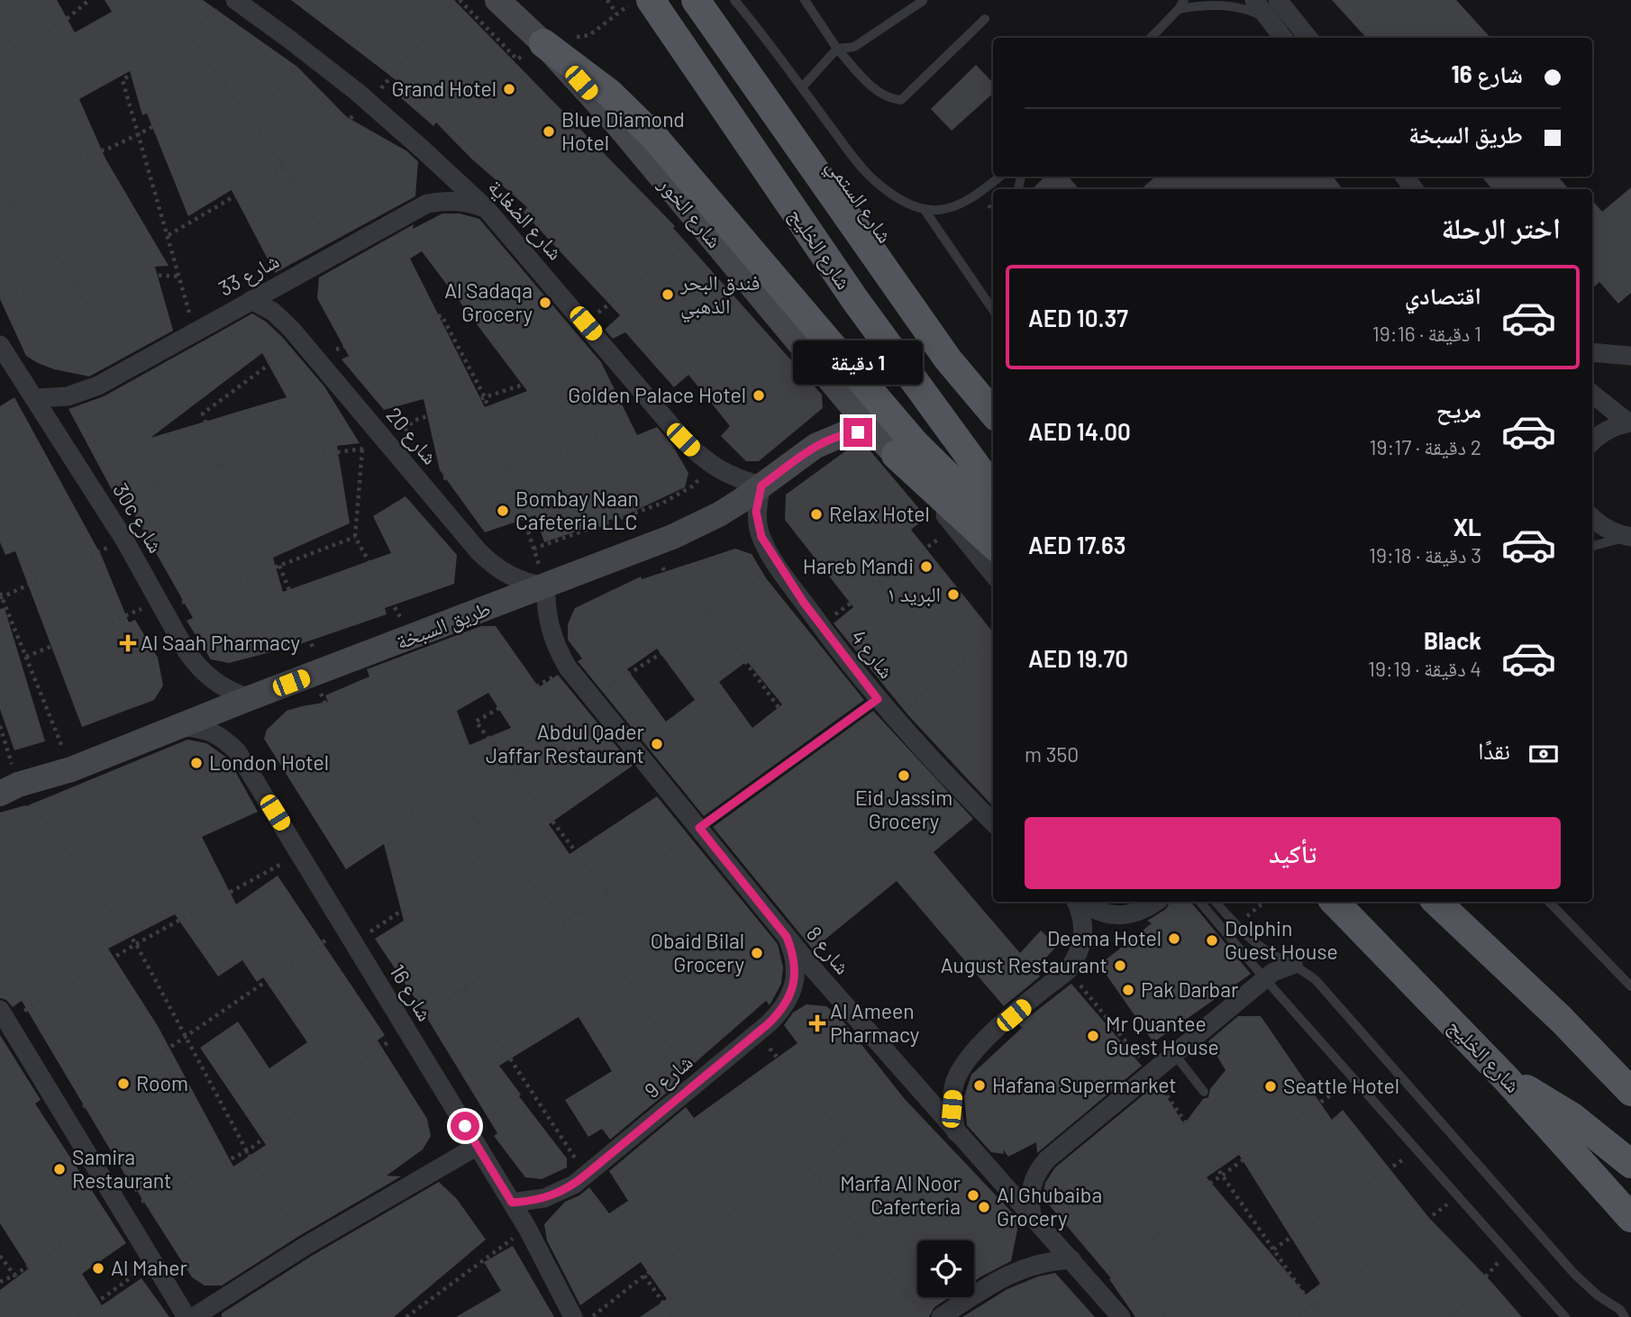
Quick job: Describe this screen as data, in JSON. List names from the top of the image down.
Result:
{
  "streets": {
    "main road": ["شارع الستمي", "شارع الخليج"],
    "street": [
      "شارع الخور",
      "شارع الضغاية",
      "شارع 33",
      "شارع 20",
      "30c شارع",
      "طريق السبخة",
      "شارع 4",
      "شارع 8",
      "شارع 16",
      "شارع 9"
    ]
  },
  "crossings": [
    ["شارع الخور", "طريق السبخة"],
    ["شارع الضغاية", "شارع 33"],
    ["شارع الضغاية", "طريق السبخة"],
    ["شارع الضغاية", "شارع 4"],
    ["شارع 33", "شارع 20"],
    ["شارع 33", "30c شارع"],
    ["شارع 20", "طريق السبخة"],
    ["شارع 20", "شارع 8"],
    ["30c شارع", "طريق السبخة"],
    ["طريق السبخة", "شارع 4"],
    ["طريق السبخة", "شارع 8"],
    ["طريق السبخة", "شارع 16"],
    ["شارع 8", "شارع 9"],
    ["شارع 16", "شارع 9"]
  ],
  "places": {
    "other": [
      "Grand Hotel",
      "Blue Diamond Hotel",
      "فندق البحر الذهبي",
      "Al Sadaqa Grocery",
      "Golden Palace Hotel",
      "Bombay Naan Cafeteria LLC",
      "Relax Hotel",
      "Hareb Mandi",
      "البريد ١",
      "Abdul Qader Jaffar Restaurant",
      "London Hotel",
      "Eid Jassim Grocery",
      "Deema Hotel",
      "Dolphin Guest House",
      "Obaid Bilal Grocery",
      "August Restaurant",
      "Pak Darbar",
      "Mr Quantee Guest House",
      "Room",
      "Hafana Supermarket",
      "Seattle Hotel",
      "Samira Restaurant",
      "Marfa Al Noor Caferteria",
      "Al Ghubaiba Grocery",
      "Al Maher"
    ],
    "health": ["Al Saah Pharmacy", "Al Ameen Pharmacy"]
  },
  "page": {
    "banner": ["شارع 16", "طريق السبخة"],
    "heading": "اختر الرحلة",
    "list": [
      {
        "name": "اقتصادي",
        "note": "1 دقيقة · 19:16",
        "value": "AED 10.37"
      },
      {
        "name": "مريح",
        "note": "2 دقيقة · 19:17",
        "value": "AED 14.00"
      },
      {
        "name": "XL",
        "note": "3 دقيقة · 19:18",
        "value": "AED 17.63"
      },
      {
        "name": "Black",
        "note": "4 دقيقة · 19:19",
        "value": "AED 19.70"
      }
    ],
    "bubble": "1 دقيقة",
    "pay": ["نقدًا", "350 m"],
    "buttons": "تأكيد"
  }
}
